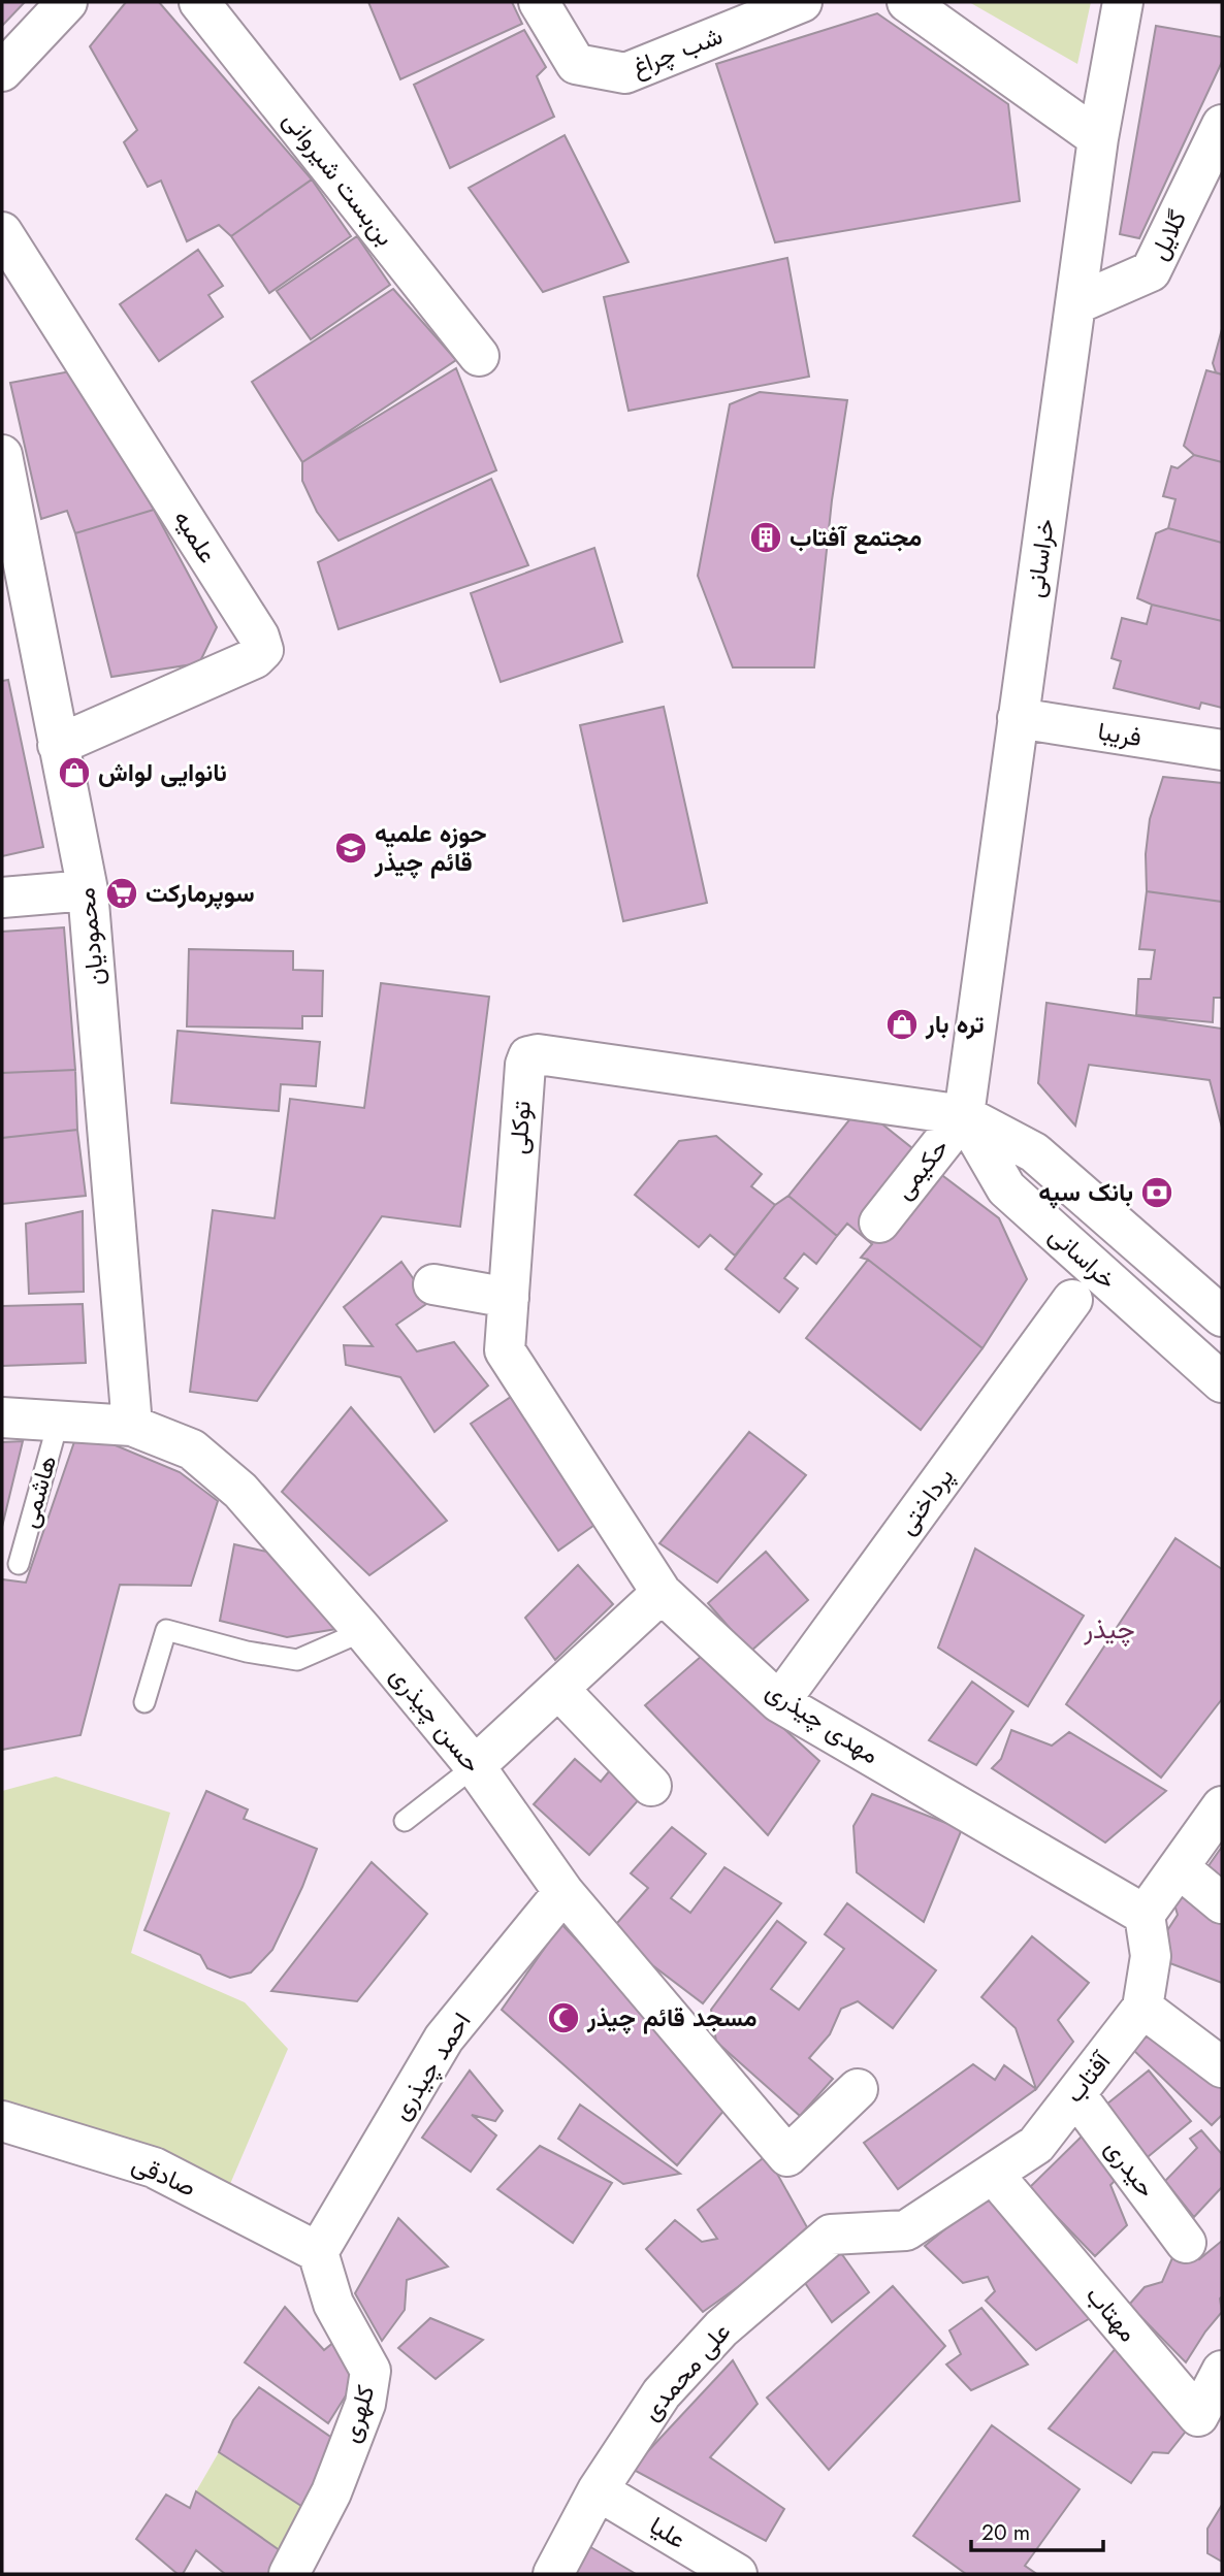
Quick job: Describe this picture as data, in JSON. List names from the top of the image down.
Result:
{
  "streets": {
    "street": [
      "شب چراغ",
      "بن‌بست شیروانی",
      "گلایل",
      "علمیه",
      "خراسانی",
      "فریبا",
      "محمودیان",
      "توکلی",
      "حکیمی",
      "پرداختی",
      "حسن چیذری",
      "مهدی چیذری",
      "احمد چیذری",
      "آفتاب",
      "حیدری",
      "صادقی",
      "مهتاب",
      "علی محمدی",
      "کلهری",
      "علیا"
    ],
    "lane": ["هاشمی"]
  },
  "crossings": [
    ["گلایل", "خراسانی"],
    ["علمیه", "محمودیان"],
    ["خراسانی", "فریبا"],
    ["خراسانی", "توکلی"],
    ["خراسانی", "حکیمی"],
    ["محمودیان", "حسن چیذری"],
    ["توکلی", "حکیمی"],
    ["توکلی", "مهدی چیذری"],
    ["هاشمی", "حسن چیذری"],
    ["پرداختی", "مهدی چیذری"],
    ["حسن چیذری", "احمد چیذری"],
    ["مهدی چیذری", "آفتاب"],
    ["احمد چیذری", "صادقی"],
    ["احمد چیذری", "کلهری"],
    ["آفتاب", "حیدری"],
    ["آفتاب", "مهتاب"],
    ["آفتاب", "علی محمدی"],
    ["صادقی", "کلهری"],
    ["علی محمدی", "علیا"]
  ],
  "districts": ["چیذر"],
  "places": {
    "building": ["مجتمع آفتاب"],
    "shop": ["نانوایی لواش", "تره بار"],
    "school or university": ["حوزه علمیه قائم چیذر"],
    "supermarket": ["سوپرمارکت"],
    "bank": ["بانک سپه"],
    "mosque": ["مسجد قائم چیذر"]
  },
  "scale_bar": "20 m"
}
